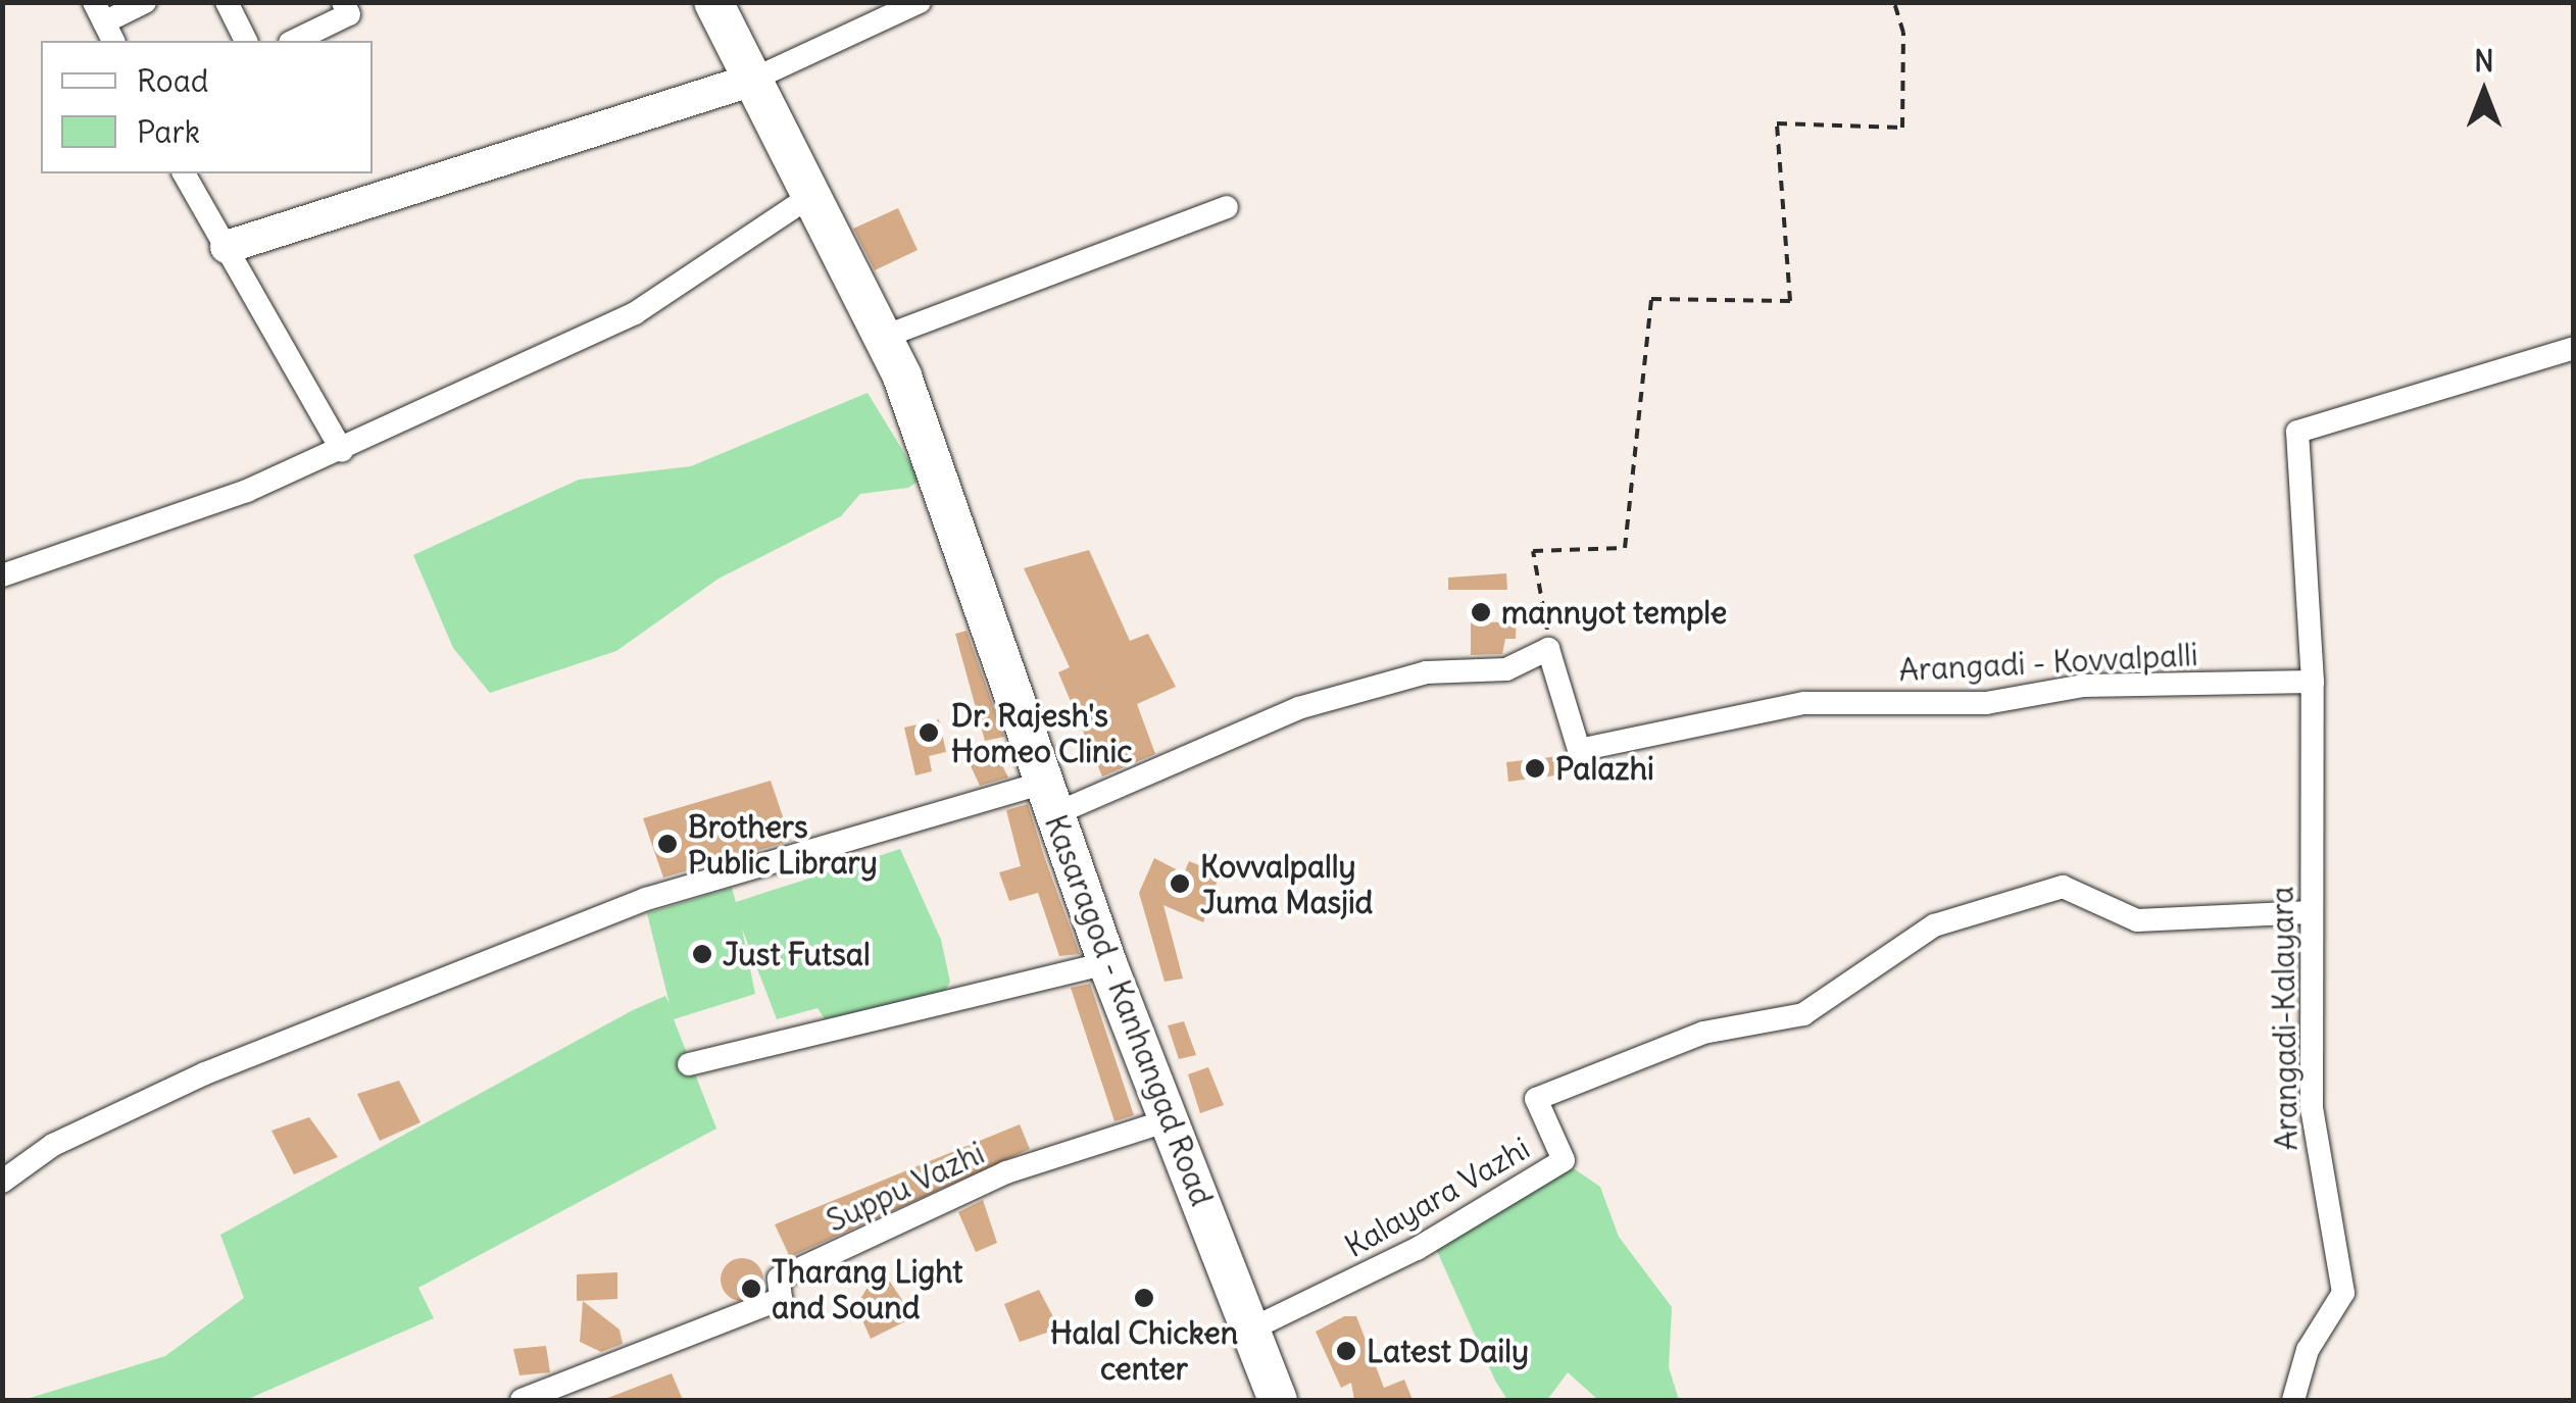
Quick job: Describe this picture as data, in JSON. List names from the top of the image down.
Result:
{
  "streets": {
    "main road": ["Kasaragod - Kanhangad Road"],
    "street": [
      "Arangadi - Kovvalpalli",
      "Arangadi-Kalayara",
      "Suppu Vazhi",
      "Kalayara Vazhi"
    ]
  },
  "crossings": [
    ["Arangadi - Kovvalpalli", "Arangadi-Kalayara"],
    ["Kasaragod - Kanhangad Road", "Suppu Vazhi"],
    ["Kasaragod - Kanhangad Road", "Kalayara Vazhi"],
    ["Arangadi-Kalayara", "Kalayara Vazhi"]
  ],
  "places": [
    "mannyot temple",
    "Dr. Rajesh's Homeo Clinic",
    "Palazhi",
    "Brothers Public Library",
    "Kovvalpally Juma Masjid",
    "Just Futsal",
    "Tharang Light and Sound",
    "Halal Chicken center",
    "Latest Daily"
  ],
  "legend": ["Road", "Park"],
  "north": "top"
}
